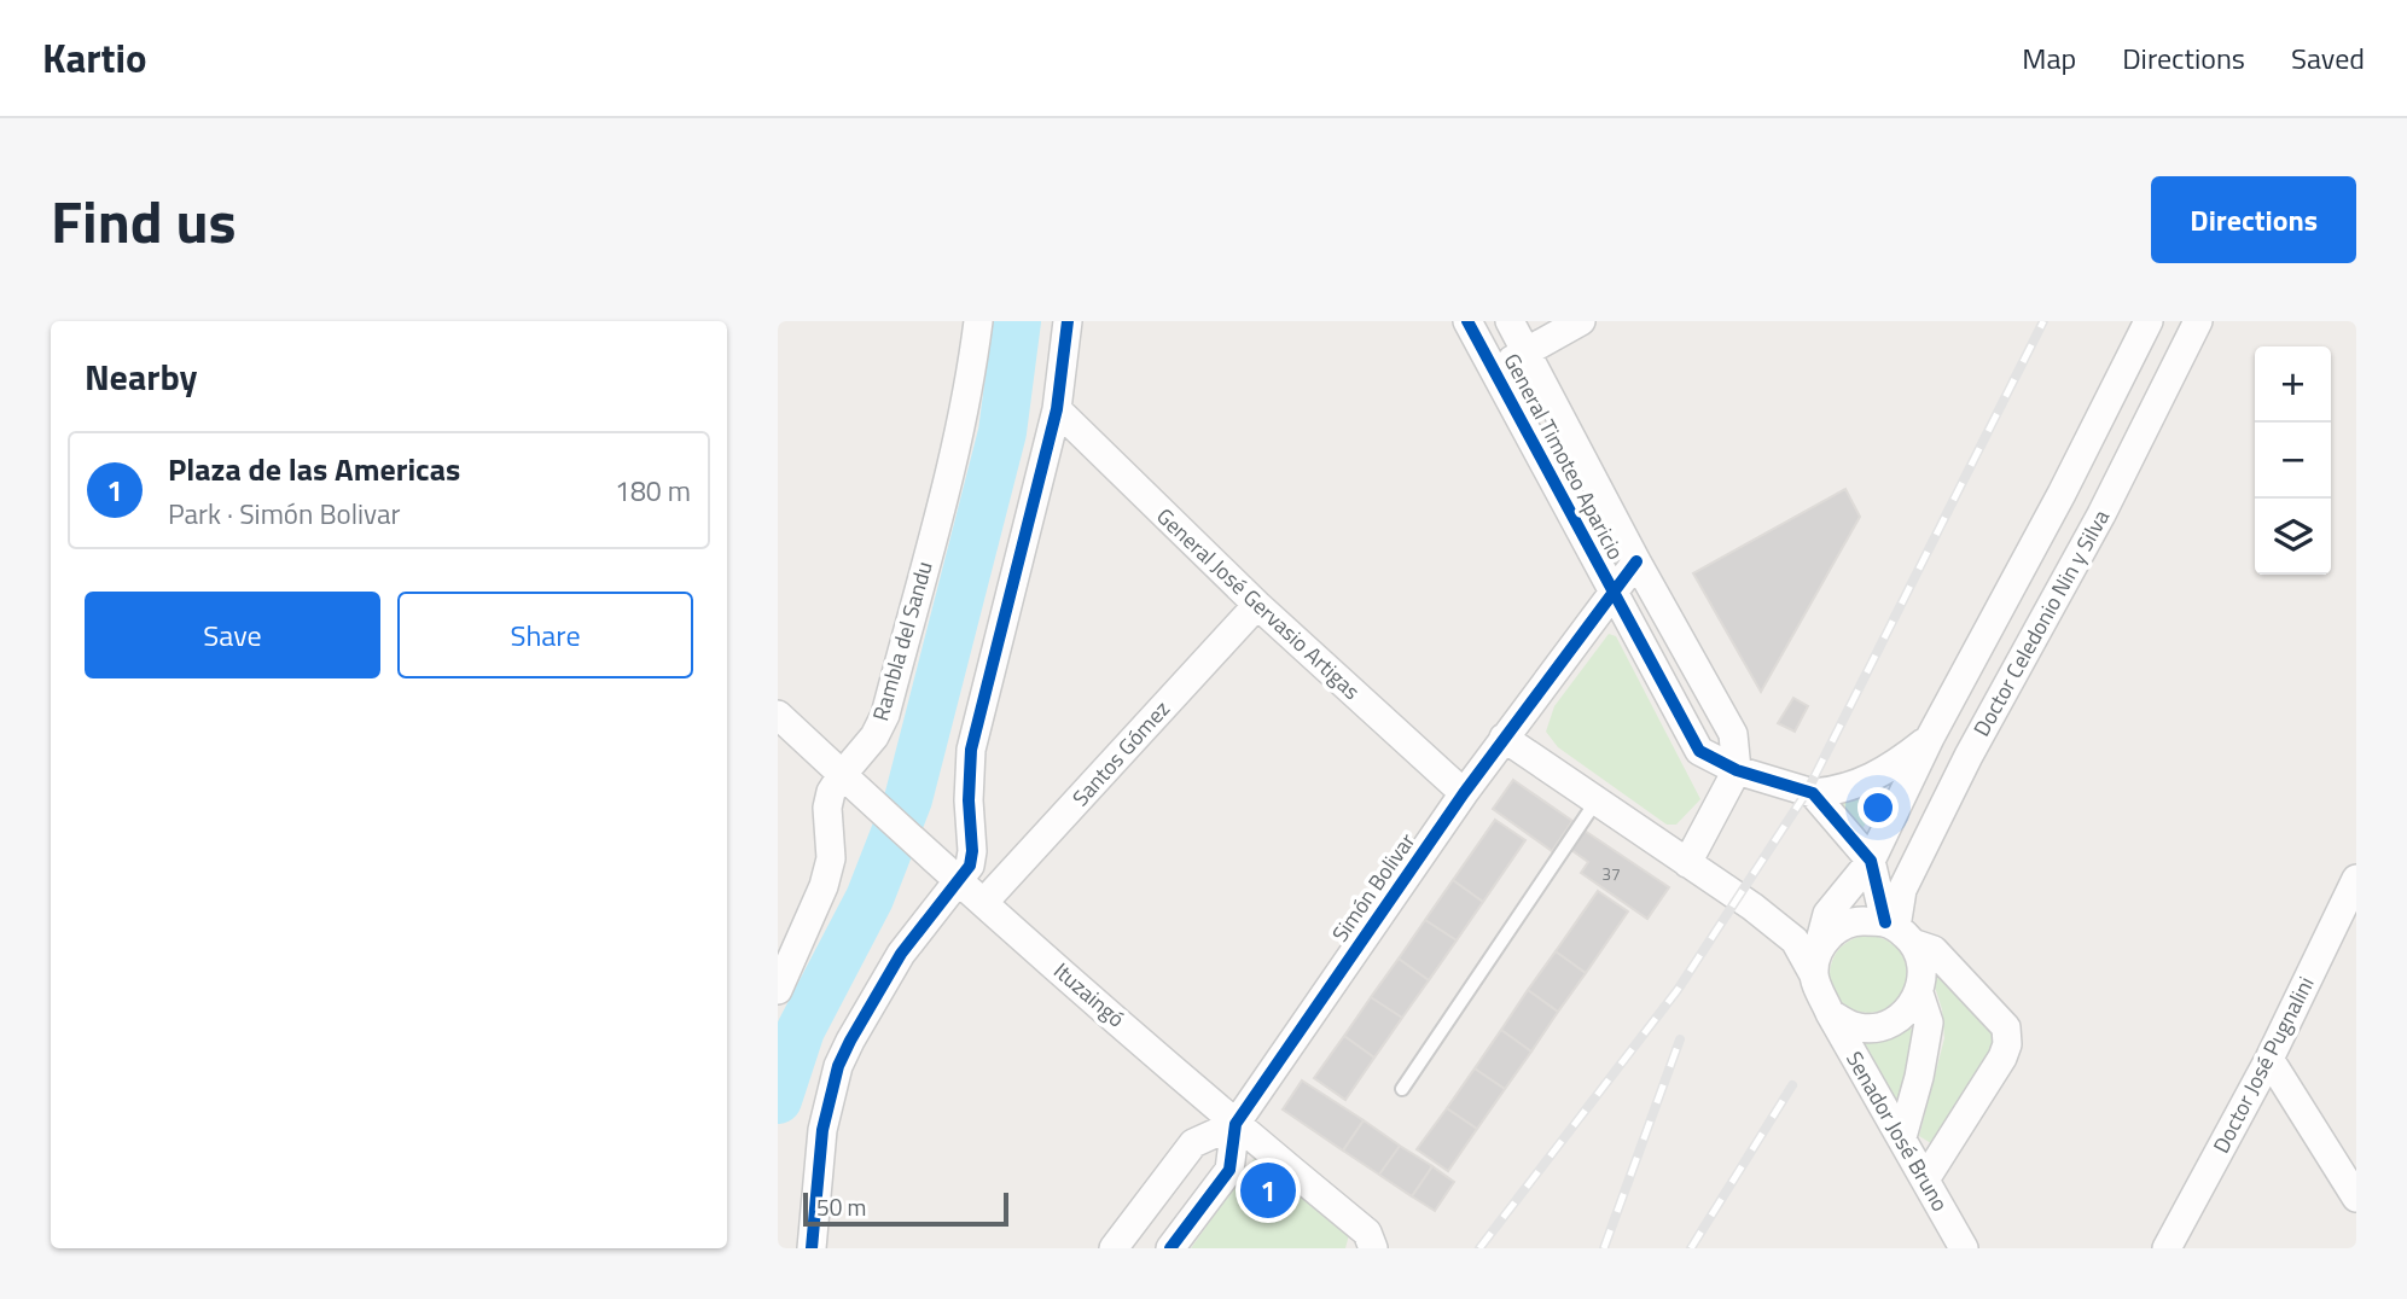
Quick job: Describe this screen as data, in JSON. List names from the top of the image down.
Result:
{
  "streets": {
    "street": [
      "General Timoteo Aparicio",
      "General José Gervasio Artigas",
      "Doctor Celedonio Nin y Silva",
      "Rambla del Sandu",
      "Santos Gómez",
      "Simón Bolivar",
      "Ituzaingó",
      "Doctor José Pugnalini",
      "Senador José Bruno"
    ]
  },
  "crossings": [
    ["General Timoteo Aparicio", "Simón Bolivar"],
    ["General José Gervasio Artigas", "Santos Gómez"],
    ["General José Gervasio Artigas", "Simón Bolivar"],
    ["Doctor Celedonio Nin y Silva", "Senador José Bruno"],
    ["Rambla del Sandu", "Ituzaingó"],
    ["Santos Gómez", "Ituzaingó"],
    ["Simón Bolivar", "Ituzaingó"]
  ],
  "house_numbers": ["37"],
  "scale_bar": "50 m",
  "page": {
    "header": "Kartio",
    "nav": ["Map", "Directions", "Saved"],
    "title": "Find us",
    "buttons": [
      "Directions",
      ["Save", "Share"]
    ],
    "heading": "Nearby",
    "map_buttons": ["+", "−"],
    "list": [
      {
        "mark": "1",
        "name": "Plaza de las Americas",
        "note": "Park · Simón Bolivar",
        "value": "180 m"
      }
    ],
    "pins": "1",
    "scale": "50 m"
  }
}
